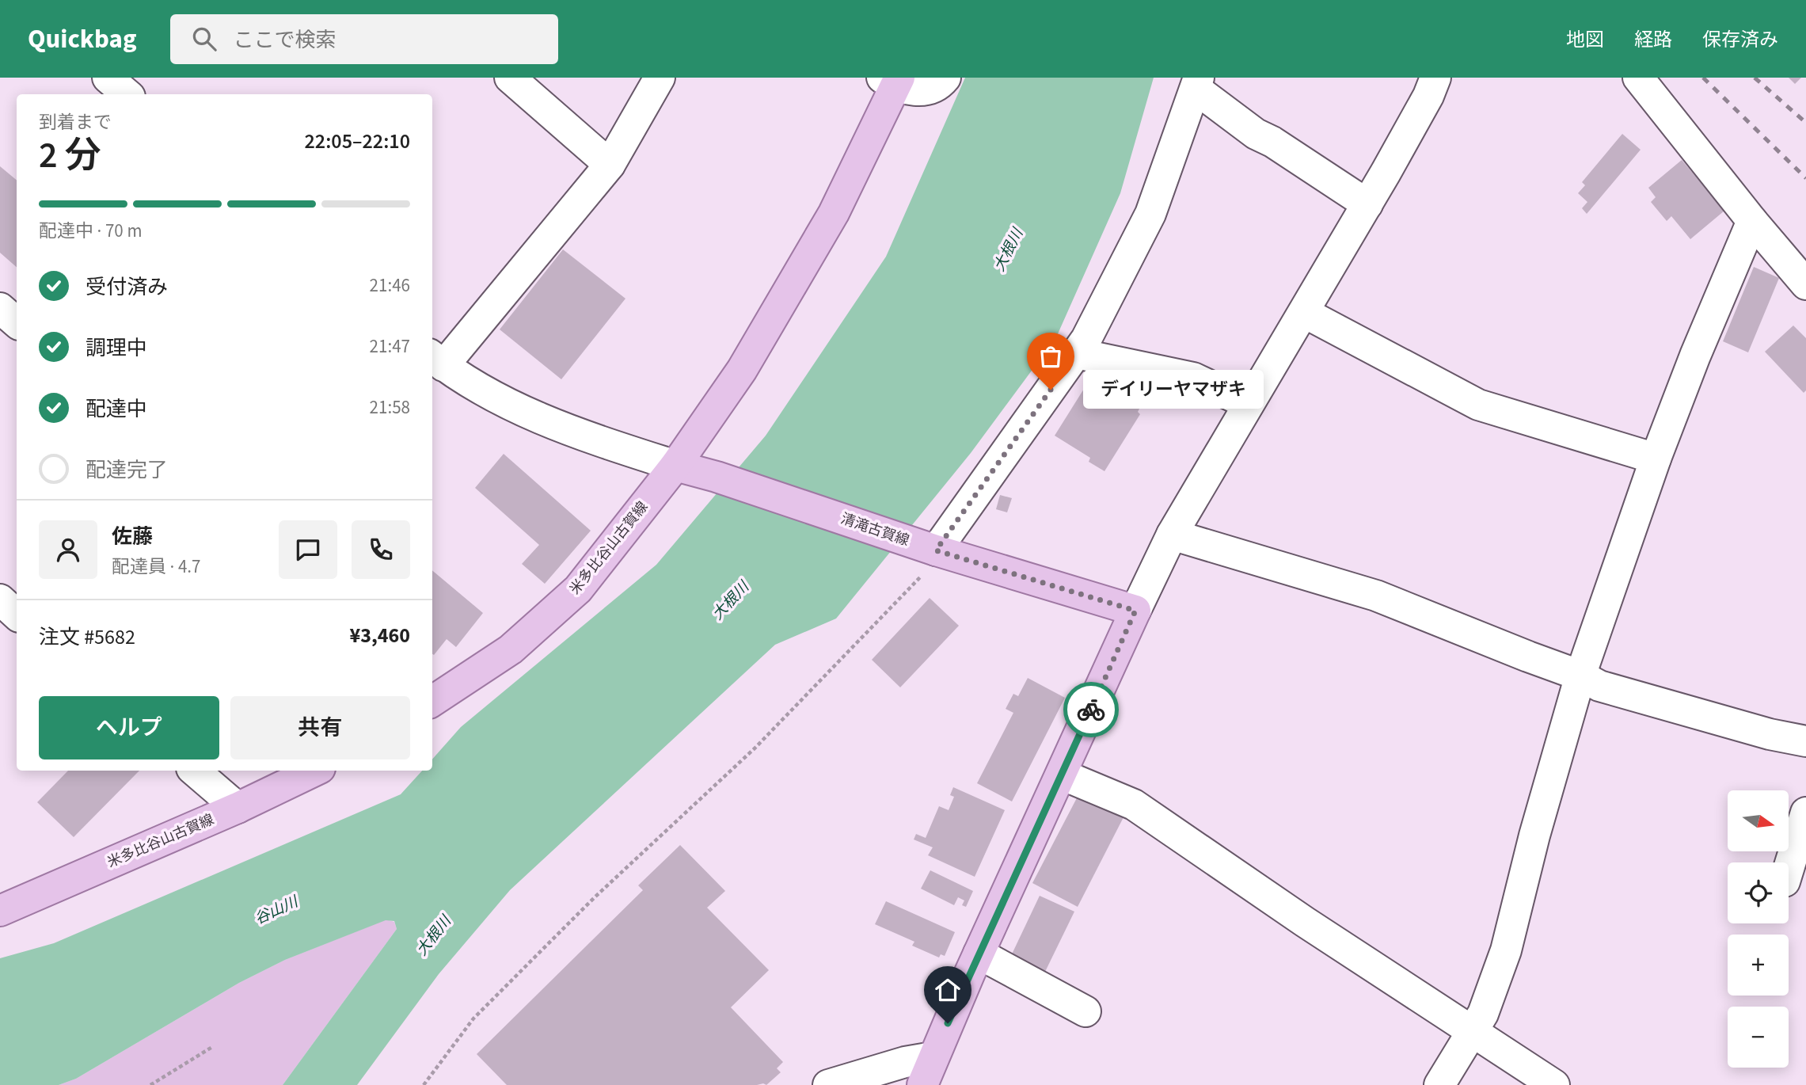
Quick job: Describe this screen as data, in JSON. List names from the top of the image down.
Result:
{
  "streets": {
    "main road": ["清滝古賀線", "米多比谷山古賀線"]
  },
  "crossings": [
    ["清滝古賀線", "米多比谷山古賀線"]
  ],
  "water": ["大根川", "谷山川"],
  "places": ["デイリーヤマザキ"],
  "north": "right",
  "page": {
    "header": "Quickbag",
    "search": "ここで検索",
    "nav": ["地図", "経路", "保存済み"],
    "heading": ["2 分", "到着まで", "22:05–22:10"],
    "panel": [
      "佐藤",
      "配達員 · 4.7",
      "注文 #5682",
      "¥3,460"
    ],
    "bar": "配達中 · 70 m",
    "list": [
      ["受付済み", "21:46"],
      ["調理中", "21:47"],
      ["配達中", "21:58"],
      "配達完了"
    ],
    "bubble": "デイリーヤマザキ",
    "buttons": ["ヘルプ", "共有"],
    "map_buttons": ["+", "−"]
  }
}
